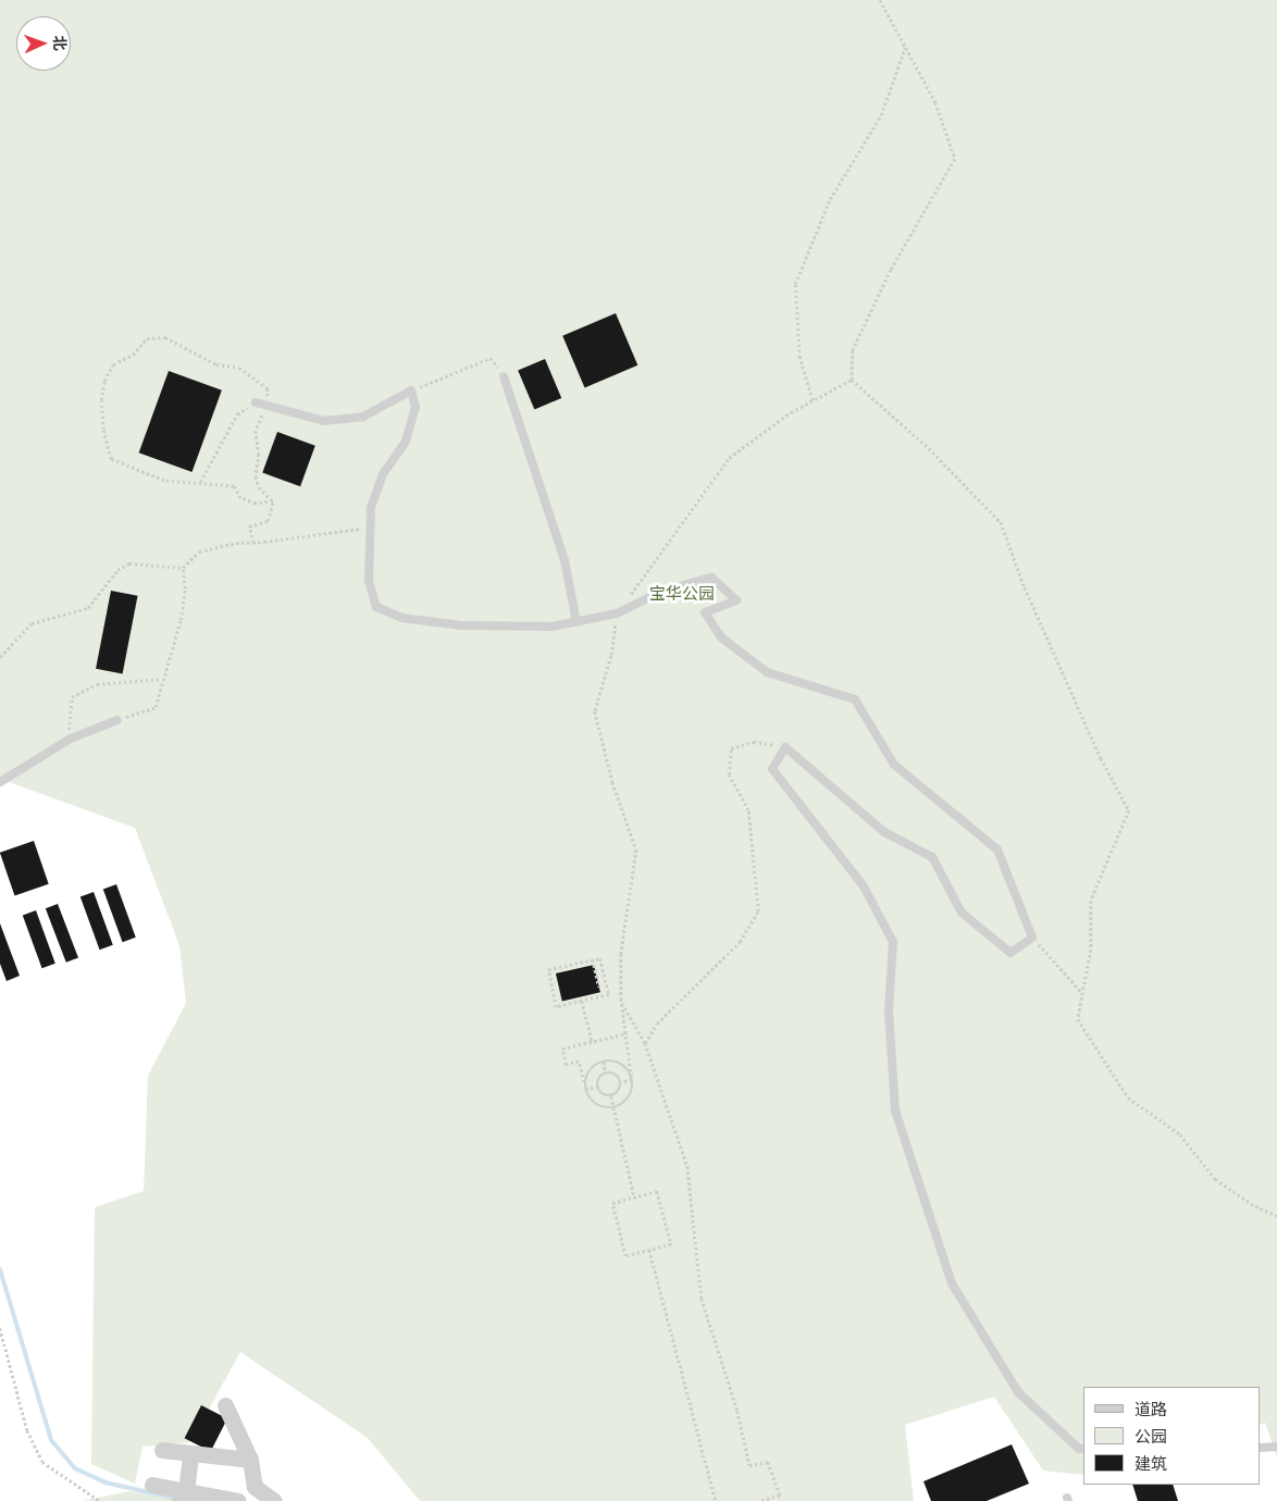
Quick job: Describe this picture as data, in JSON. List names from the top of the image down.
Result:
{
  "parks": ["宝华公园"],
  "legend": ["道路", "公园", "建筑"],
  "north": "right"
}
